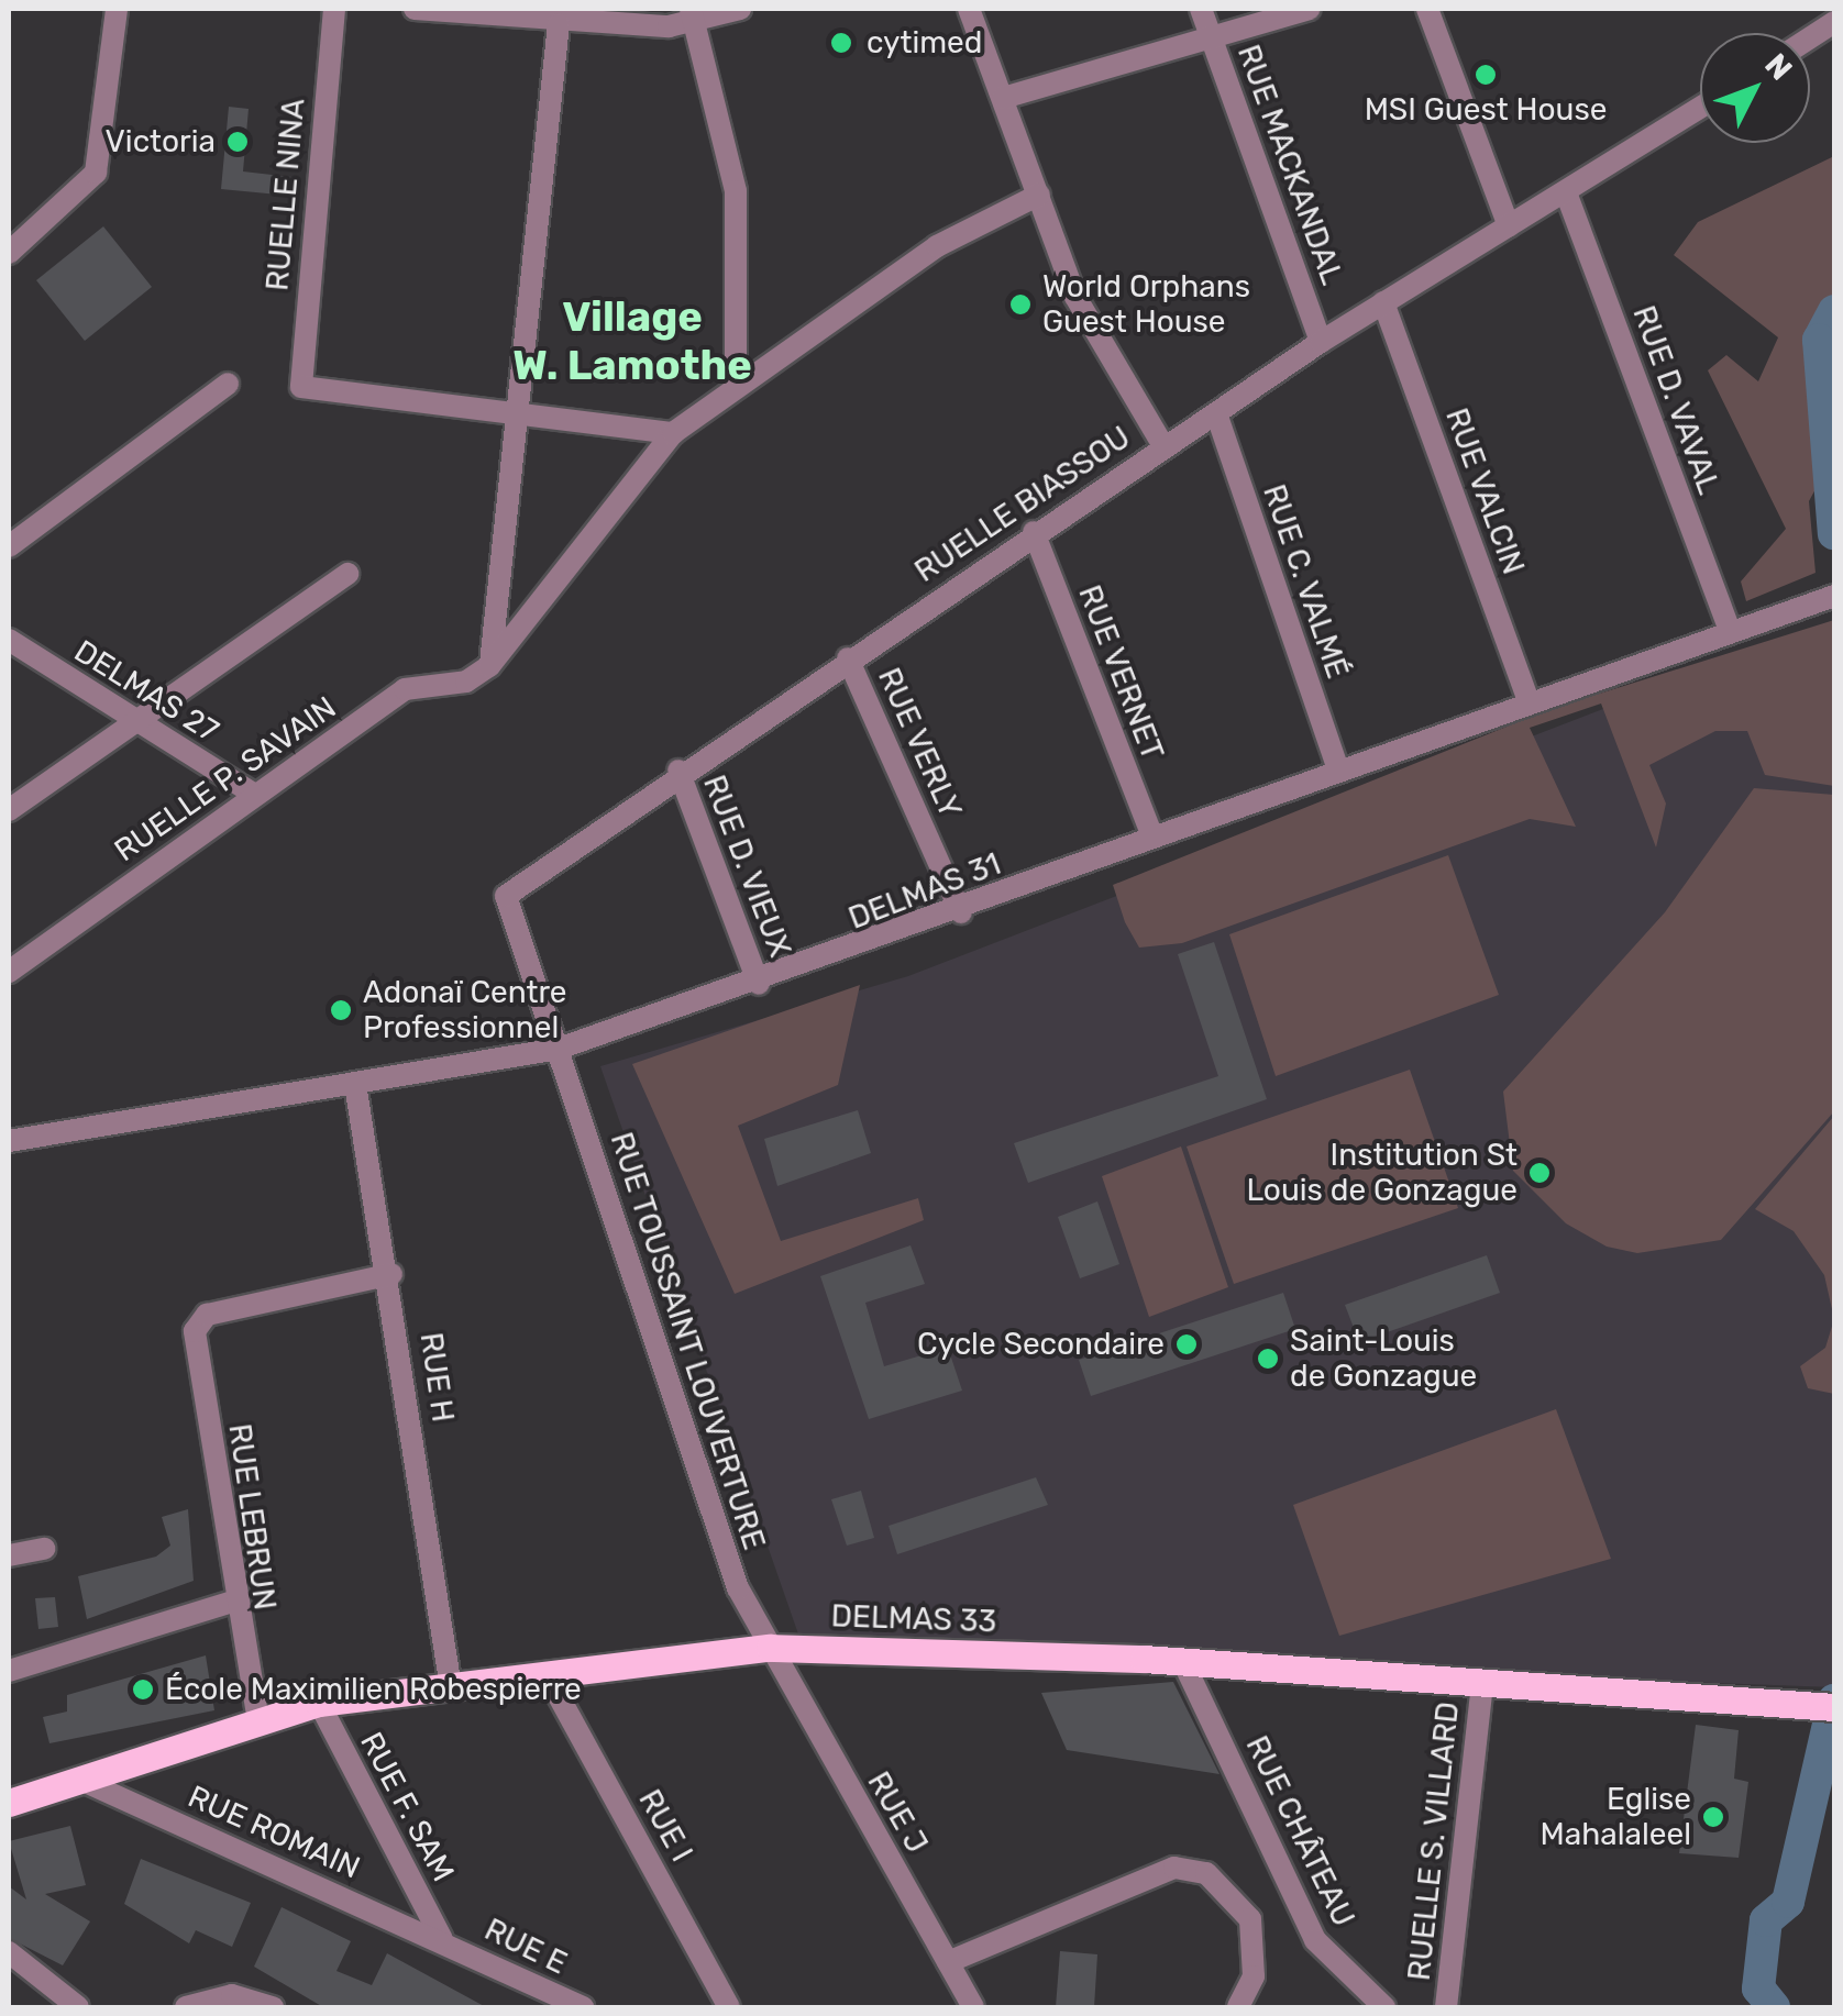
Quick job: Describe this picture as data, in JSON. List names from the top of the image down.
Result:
{
  "streets": {
    "main road": ["DELMAS 33"],
    "street": [
      "RUE MACKANDAL",
      "RUELLE NINA",
      "RUE D. VAVAL",
      "RUE VALCIN",
      "RUELLE BIASSOU",
      "RUE C. VALMÉ",
      "RUE VERNET",
      "DELMAS 27",
      "RUE VERLY",
      "RUELLE P. SAVAIN",
      "RUE D. VIEUX",
      "DELMAS 31",
      "RUE TOUSSAINT LOUVERTURE",
      "RUE H",
      "RUE LEBRUN",
      "RUE F. SAM",
      "RUE J",
      "RUE I",
      "RUE CHÂTEAU",
      "RUE ROMAIN",
      "RUELLE S. VILLARD",
      "RUE E"
    ]
  },
  "crossings": [
    ["RUE MACKANDAL", "RUELLE BIASSOU"],
    ["RUE D. VAVAL", "RUELLE BIASSOU"],
    ["RUE D. VAVAL", "DELMAS 31"],
    ["RUE VALCIN", "RUELLE BIASSOU"],
    ["RUE VALCIN", "DELMAS 31"],
    ["RUELLE BIASSOU", "RUE C. VALMÉ"],
    ["RUELLE BIASSOU", "RUE VERNET"],
    ["RUELLE BIASSOU", "RUE VERLY"],
    ["RUELLE BIASSOU", "RUE D. VIEUX"],
    ["RUELLE BIASSOU", "DELMAS 31"],
    ["RUELLE BIASSOU", "RUE TOUSSAINT LOUVERTURE"],
    ["RUE C. VALMÉ", "DELMAS 31"],
    ["RUE VERNET", "DELMAS 31"],
    ["DELMAS 27", "RUELLE P. SAVAIN"],
    ["RUE VERLY", "DELMAS 31"],
    ["RUE D. VIEUX", "DELMAS 31"],
    ["DELMAS 31", "RUE TOUSSAINT LOUVERTURE"],
    ["DELMAS 31", "RUE H"],
    ["RUE TOUSSAINT LOUVERTURE", "DELMAS 33"],
    ["RUE TOUSSAINT LOUVERTURE", "RUE J"],
    ["RUE H", "RUE LEBRUN"],
    ["RUE H", "DELMAS 33"],
    ["RUE LEBRUN", "DELMAS 33"],
    ["DELMAS 33", "RUE F. SAM"],
    ["DELMAS 33", "RUE J"],
    ["DELMAS 33", "RUE I"],
    ["DELMAS 33", "RUE CHÂTEAU"],
    ["DELMAS 33", "RUE ROMAIN"],
    ["DELMAS 33", "RUELLE S. VILLARD"],
    ["RUE F. SAM", "RUE ROMAIN"],
    ["RUE F. SAM", "RUE E"],
    ["RUE ROMAIN", "RUE E"]
  ],
  "districts": ["Village W. Lamothe"],
  "places": [
    "cytimed",
    "MSI Guest House",
    "Victoria",
    "World Orphans Guest House",
    "Adonaï Centre Professionnel",
    "Institution St Louis de Gonzague",
    "Cycle Secondaire",
    "Saint-Louis de Gonzague",
    "École Maximilien Robespierre",
    "Eglise Mahalaleel"
  ],
  "north": "top right"
}
